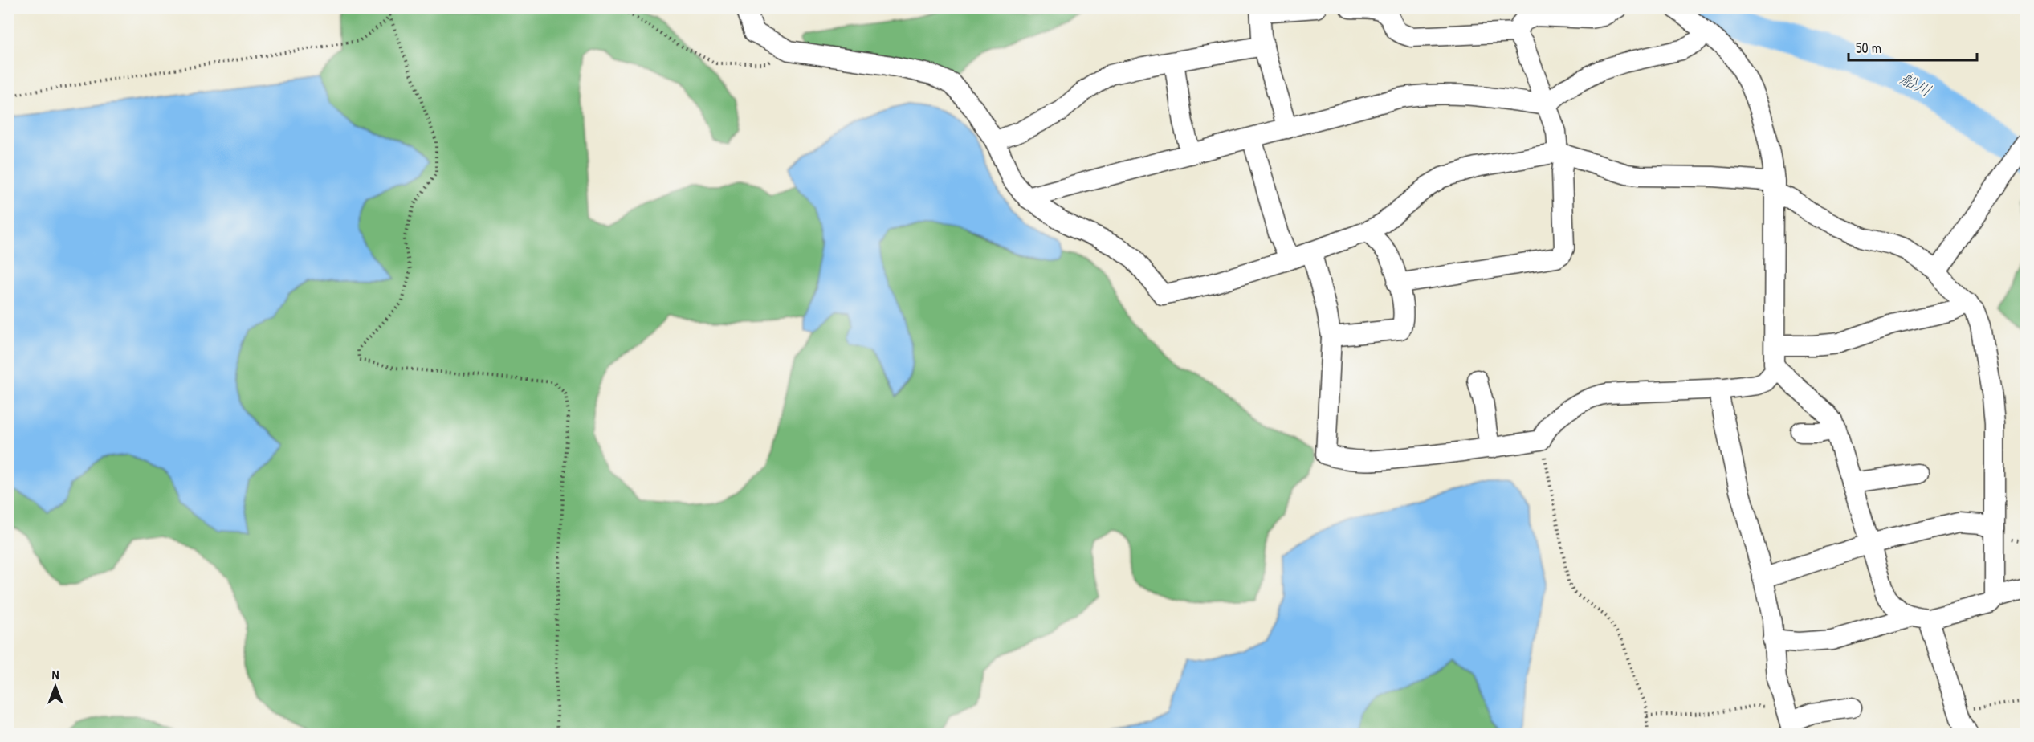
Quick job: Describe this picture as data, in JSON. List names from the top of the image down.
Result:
{
  "water": ["船川"],
  "scale_bar": "50 m",
  "north": "top"
}
